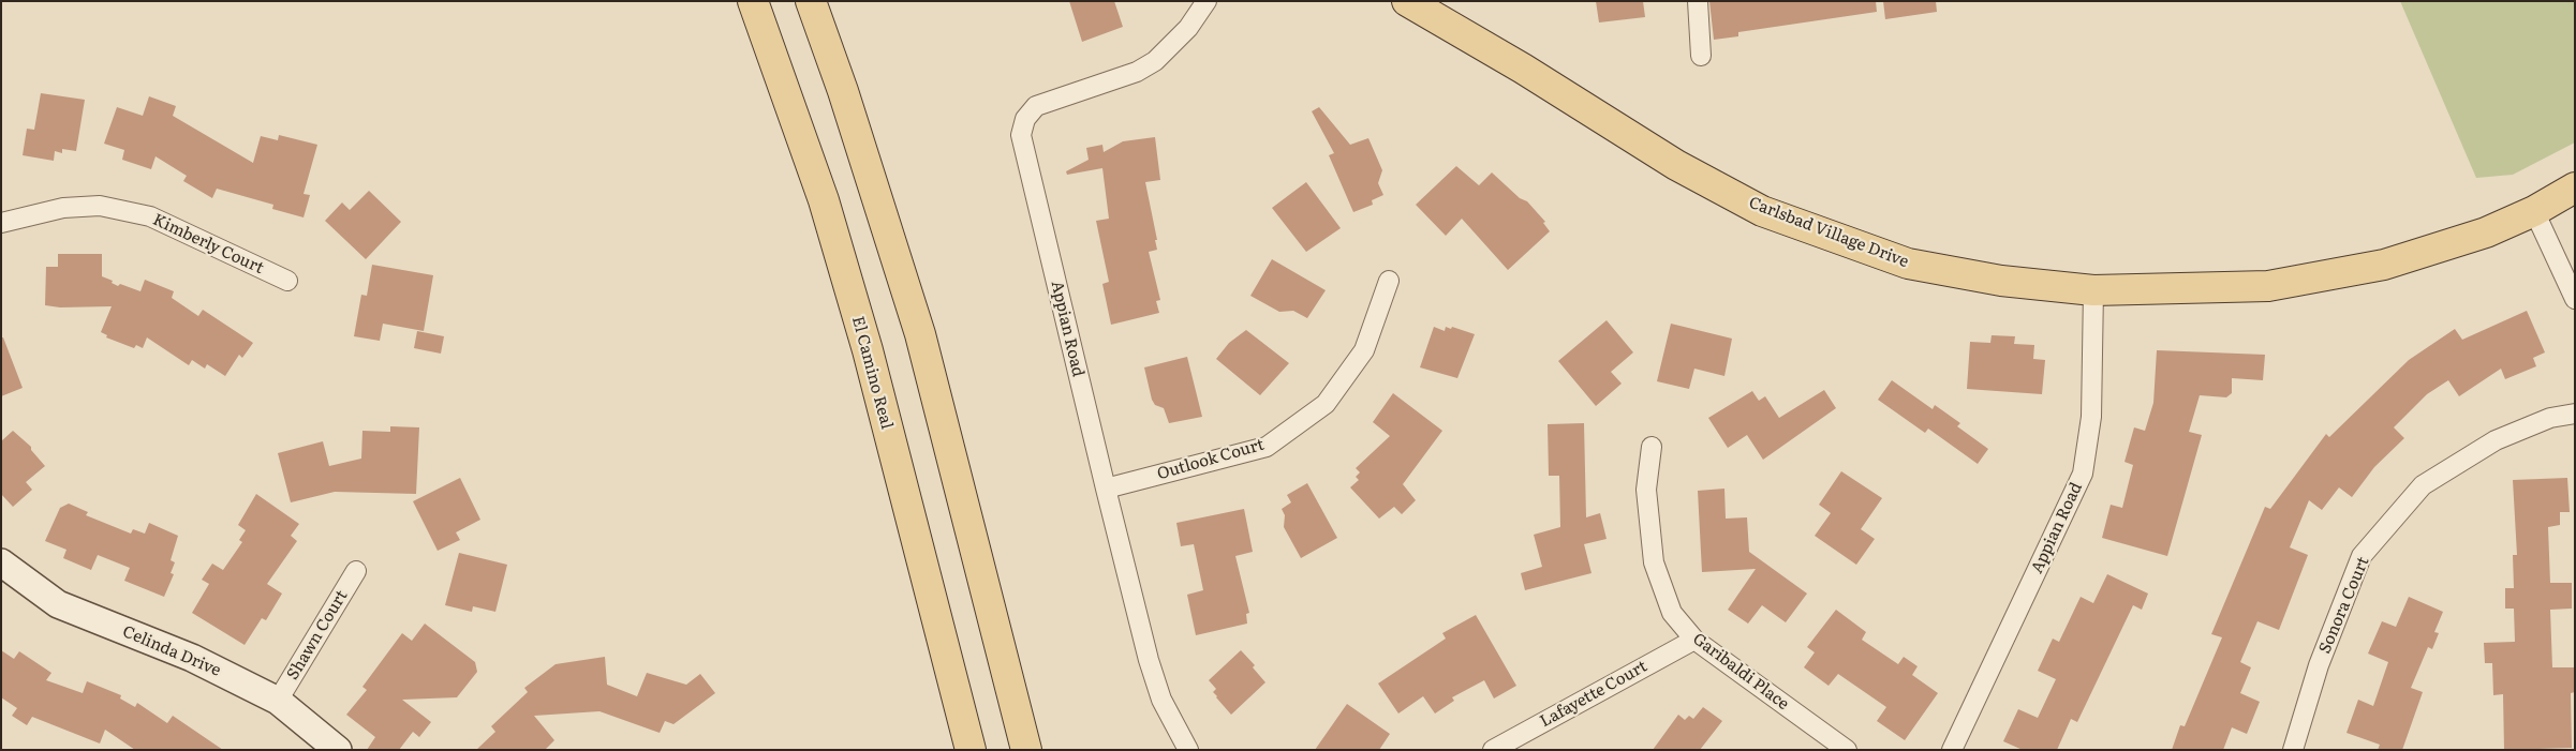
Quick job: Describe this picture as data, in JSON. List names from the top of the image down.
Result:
{
  "streets": {
    "main road": ["Carlsbad Village Drive", "El Camino Real"],
    "street": [
      "Kimberly Court",
      "Appian Road",
      "Outlook Court",
      "Sonora Court",
      "Shawn Court",
      "Celinda Drive",
      "Garibaldi Place",
      "Lafayette Court"
    ]
  },
  "crossings": [
    ["Carlsbad Village Drive", "Appian Road"],
    ["Appian Road", "Outlook Court"],
    ["Shawn Court", "Celinda Drive"],
    ["Garibaldi Place", "Lafayette Court"]
  ]
}
